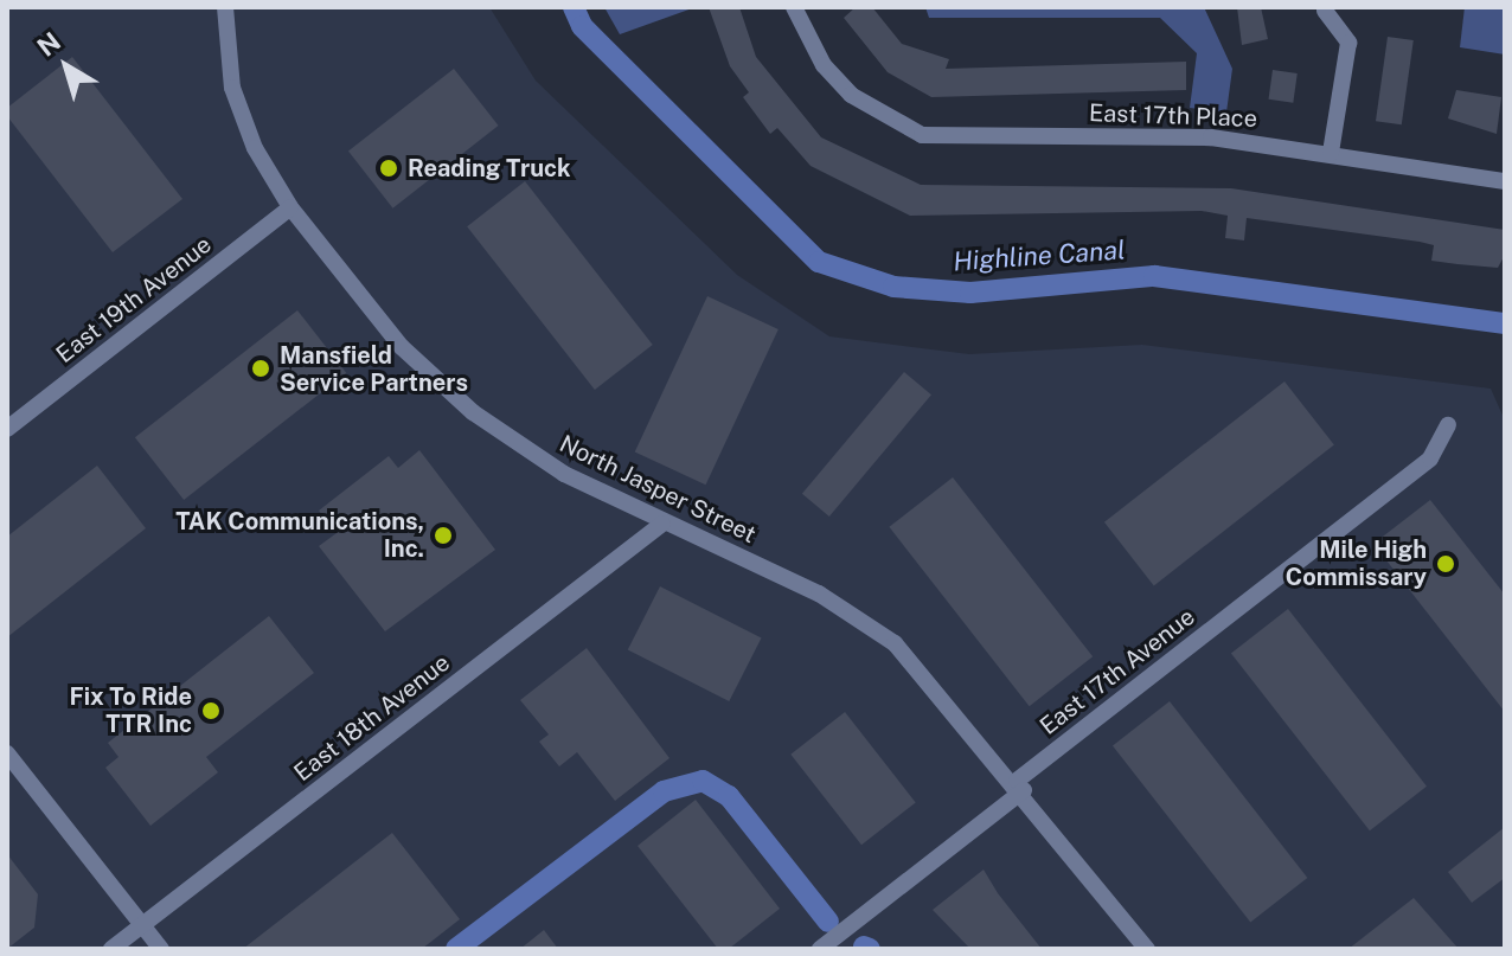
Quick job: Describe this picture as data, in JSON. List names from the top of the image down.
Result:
{
  "streets": {
    "street": [
      "East 17th Place",
      "East 19th Avenue",
      "North Jasper Street",
      "East 17th Avenue",
      "East 18th Avenue"
    ]
  },
  "crossings": [
    ["East 19th Avenue", "North Jasper Street"],
    ["North Jasper Street", "East 17th Avenue"],
    ["North Jasper Street", "East 18th Avenue"]
  ],
  "water": ["Highline Canal"],
  "places": [
    "Reading Truck",
    "Mansfield Service Partners",
    "TAK Communications, Inc.",
    "Mile High Commissary",
    "Fix To Ride TTR Inc"
  ],
  "north": "top left"
}
